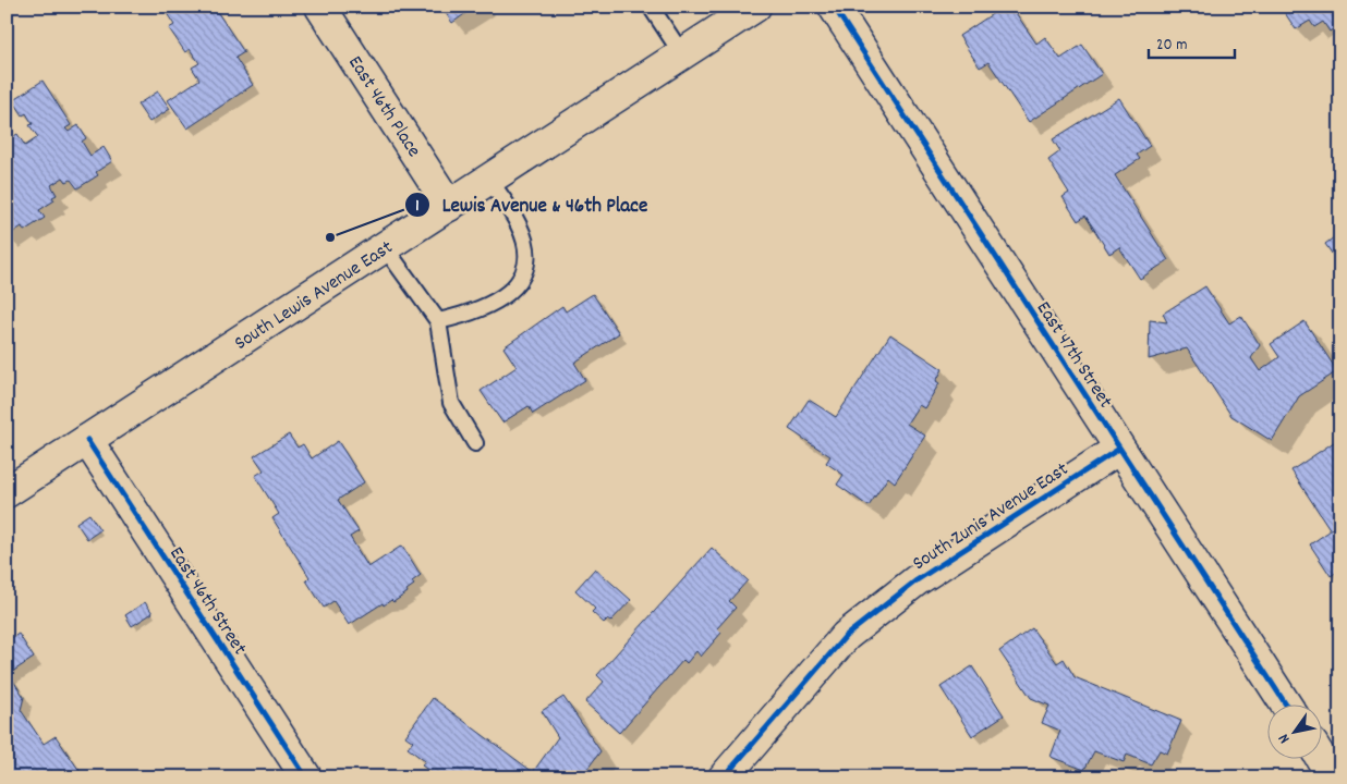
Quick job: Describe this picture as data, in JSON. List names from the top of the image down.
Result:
{
  "streets": {
    "street": [
      "East 46th Place",
      "South Lewis Avenue East",
      "East 47th Street",
      "South Zunis Avenue East",
      "East 46th Street"
    ]
  },
  "crossings": [
    ["East 46th Place", "South Lewis Avenue East"],
    ["South Lewis Avenue East", "East 46th Street"],
    ["East 47th Street", "South Zunis Avenue East"]
  ],
  "places": ["Lewis Avenue & 46th Place"],
  "scale_bar": "20 m",
  "north": "bottom left"
}
